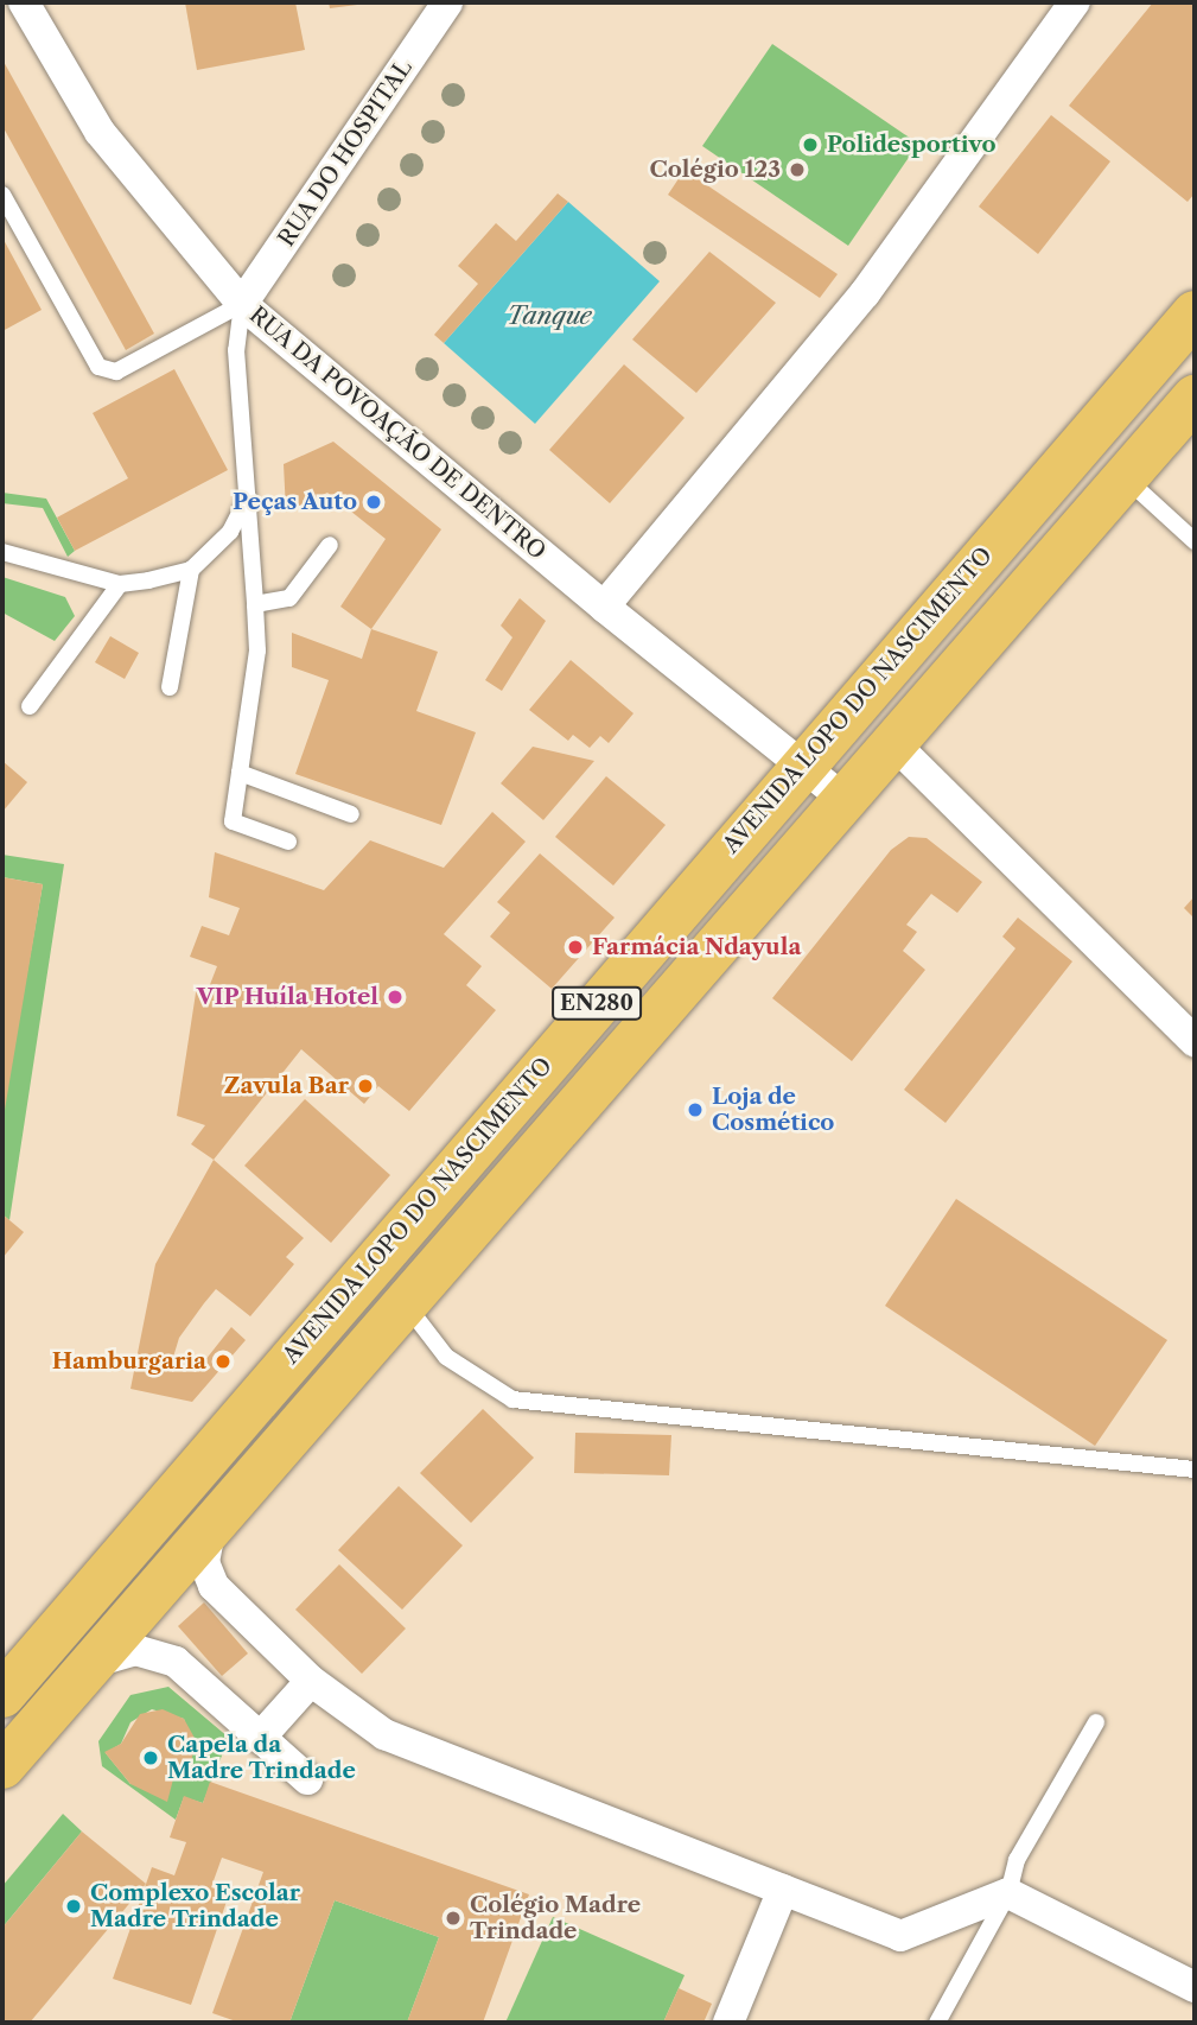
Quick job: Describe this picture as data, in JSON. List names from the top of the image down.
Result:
{
  "streets": {
    "main road": ["AVENIDA LOPO DO NASCIMENTO", "EN280"],
    "street": ["RUA DO HOSPITAL", "RUA DA POVOAÇÃO DE DENTRO"]
  },
  "crossings": [
    ["RUA DO HOSPITAL", "RUA DA POVOAÇÃO DE DENTRO"],
    ["RUA DA POVOAÇÃO DE DENTRO", "AVENIDA LOPO DO NASCIMENTO"],
    ["RUA DA POVOAÇÃO DE DENTRO", "EN280"]
  ],
  "water": ["Tanque"],
  "places": [
    "Polidesportivo",
    "Colégio 123",
    "Peças Auto",
    "Farmácia Ndayula",
    "VIP Huíla Hotel",
    "Zavula Bar",
    "Loja de Cosmético",
    "Hamburgaria",
    "Capela da Madre Trindade",
    "Complexo Escolar Madre Trindade",
    "Colégio Madre Trindade"
  ]
}
